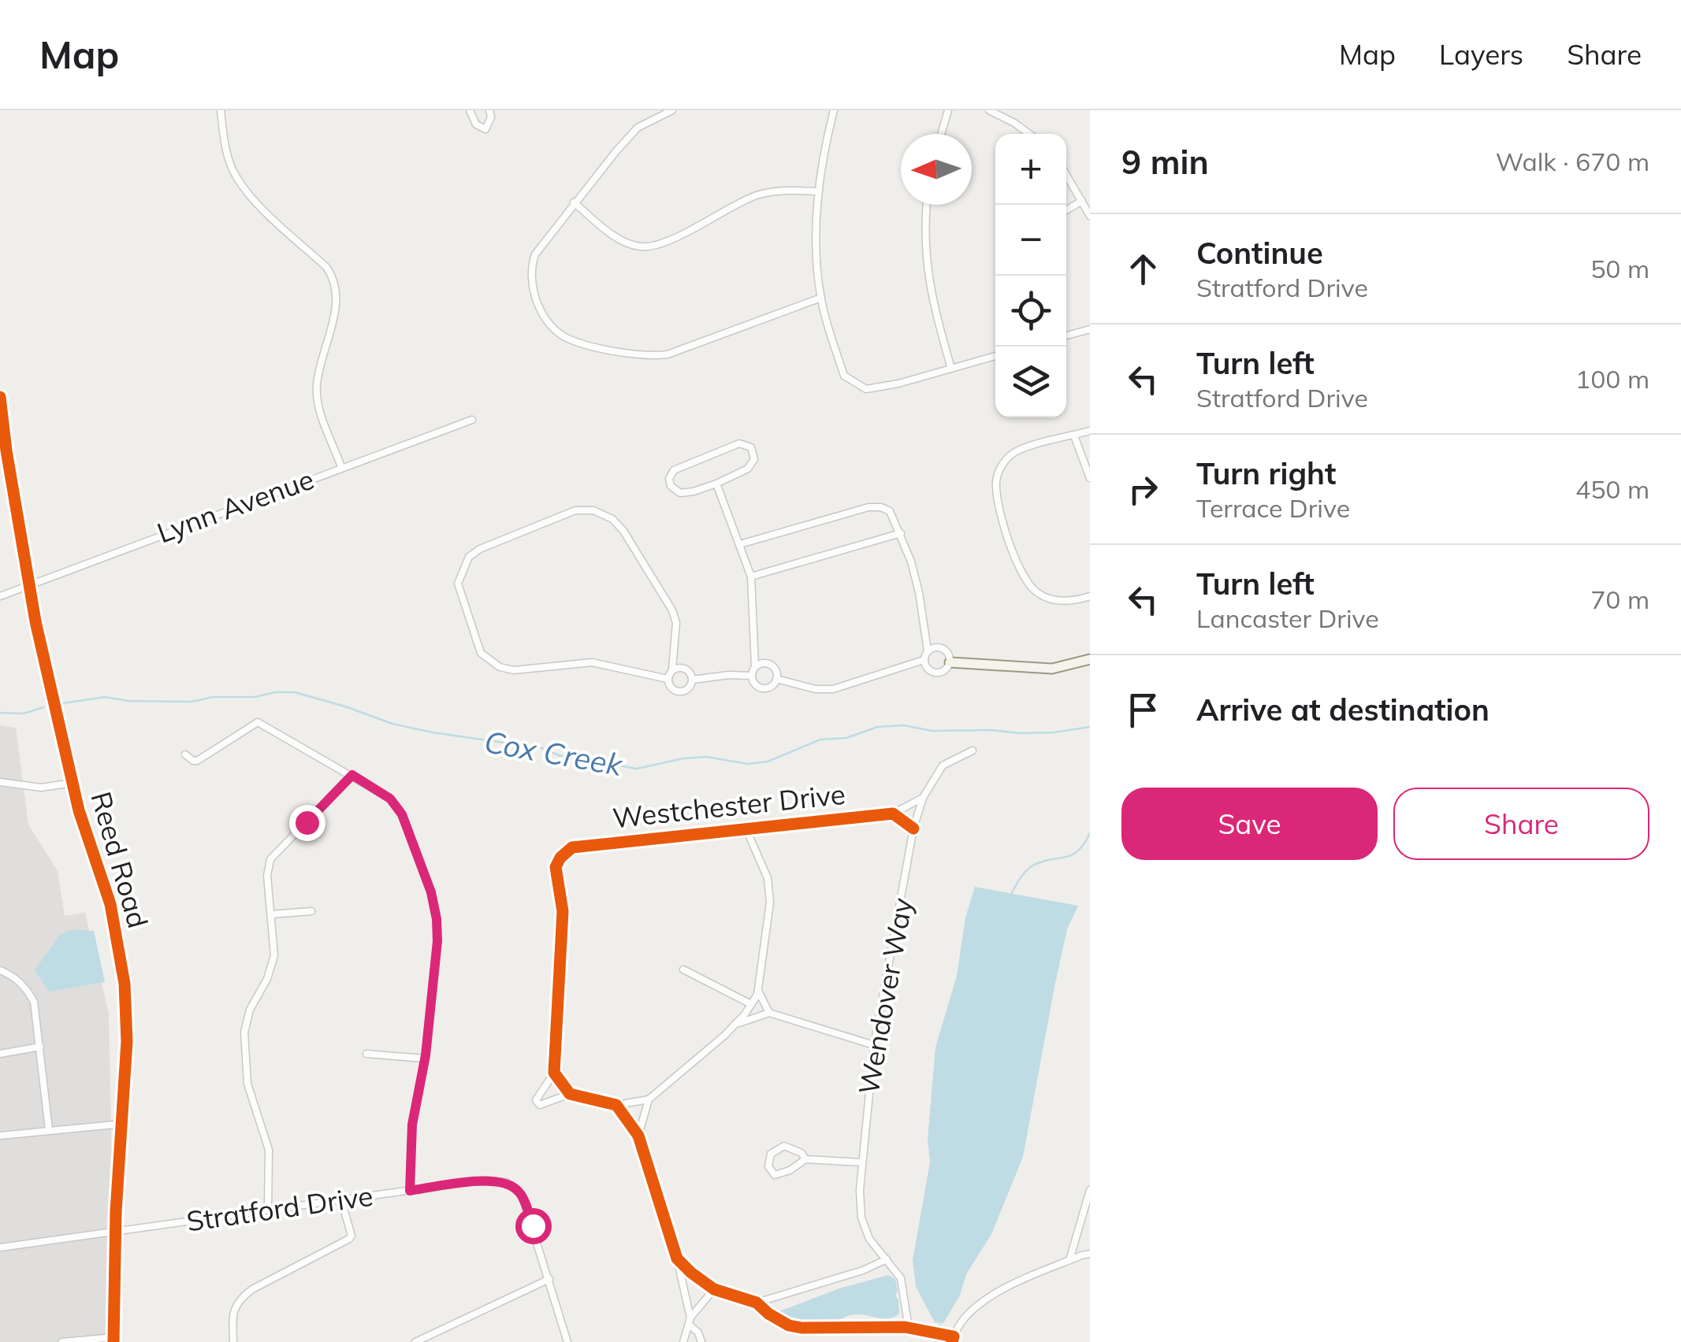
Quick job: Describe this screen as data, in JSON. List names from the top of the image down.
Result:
{
  "streets": {
    "street": [
      "Lynn Avenue",
      "Westchester Drive",
      "Reed Road",
      "Wendover Way",
      "Stratford Drive"
    ]
  },
  "crossings": [
    ["Lynn Avenue", "Reed Road"],
    ["Reed Road", "Stratford Drive"]
  ],
  "water": ["Cox Creek"],
  "north": "left",
  "page": {
    "header": "Map",
    "nav": ["Map", "Layers", "Share"],
    "heading": ["9 min", "Walk · 670 m"],
    "map_buttons": ["+", "−"],
    "list": [
      ["Continue", "Stratford Drive", "50 m"],
      ["Turn left", "Stratford Drive", "100 m"],
      ["Turn right", "Terrace Drive", "450 m"],
      ["Turn left", "Lancaster Drive", "70 m"],
      "Arrive at destination"
    ],
    "buttons": ["Save", "Share"]
  }
}
